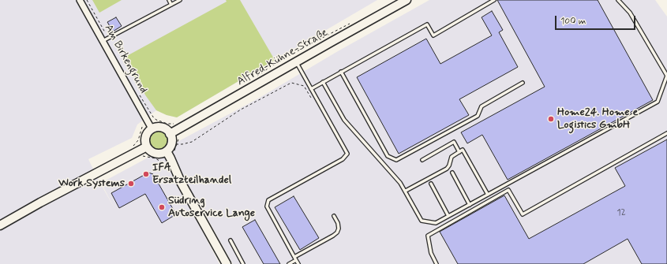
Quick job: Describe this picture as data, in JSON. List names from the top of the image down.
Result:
{
  "streets": {
    "main road": ["Alfred-Kühne-Straße"],
    "street": ["Am Birkengrund"]
  },
  "crossings": [
    ["Alfred-Kühne-Straße", "Am Birkengrund"]
  ],
  "places": [
    "Home24. Home e Logistics GmbH",
    "IFA Ersatzteilhandel",
    "Work Systems",
    "Südring Autoservice Lange"
  ],
  "house_numbers": ["12"],
  "scale_bar": "100 m"
}
